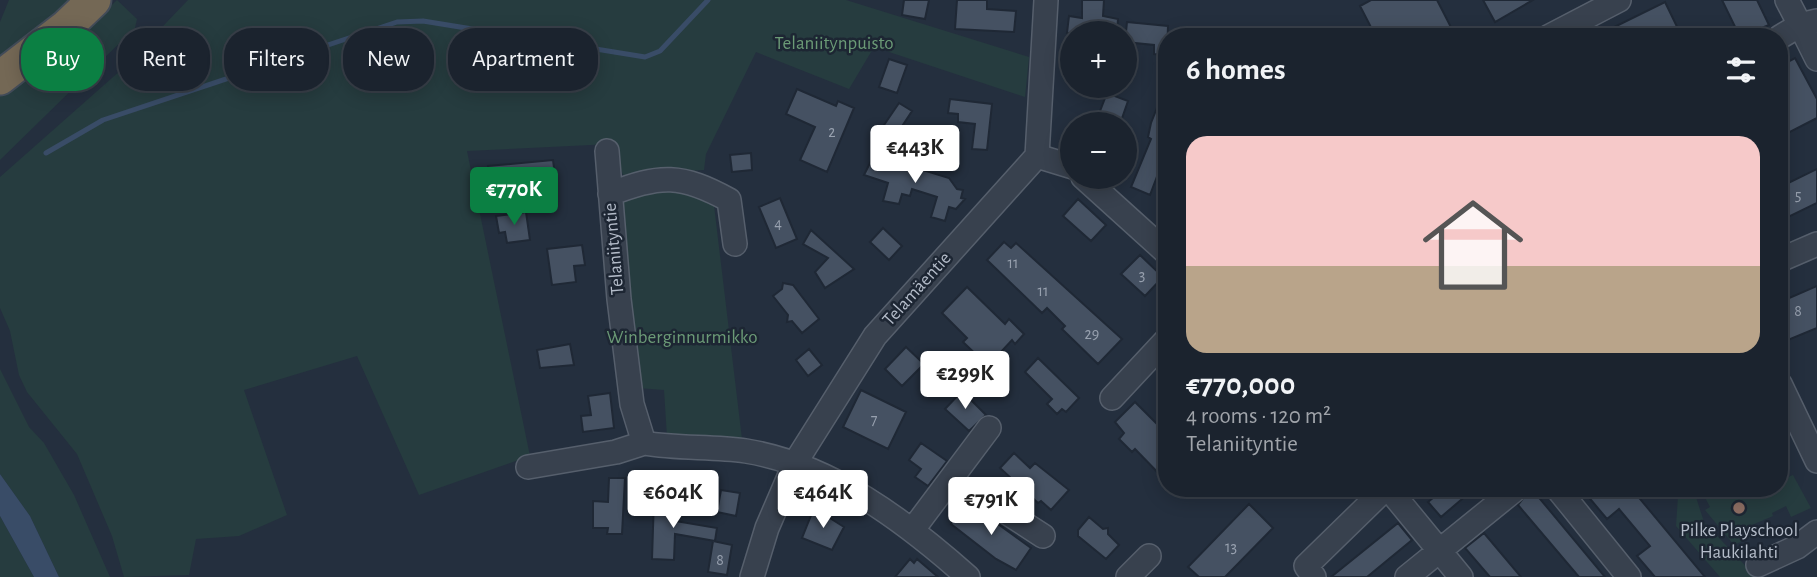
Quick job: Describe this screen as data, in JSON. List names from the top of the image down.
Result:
{
  "streets": {
    "street": ["Telaniityntie", "Telamäentie"]
  },
  "parks": ["Telaniitynpuisto", "Winberginnurmikko"],
  "places": ["Pilke Playschool Haukilahti"],
  "house_numbers": [
    "2",
    "5",
    "4",
    "11",
    "3",
    "11",
    "8",
    "29",
    "7",
    "13",
    "8"
  ],
  "page": {
    "map_buttons": ["+", "−"],
    "chip": [
      "Buy",
      "Rent",
      "Filters",
      "New",
      "Apartment"
    ],
    "heading": "6 homes",
    "list": [
      {
        "name": "€770,000",
        "note": "4 rooms · 120 m² · Telaniityntie"
      }
    ],
    "price": [
      "€443K",
      "€770K",
      "€299K",
      "€604K",
      "€464K",
      "€791K"
    ]
  }
}
